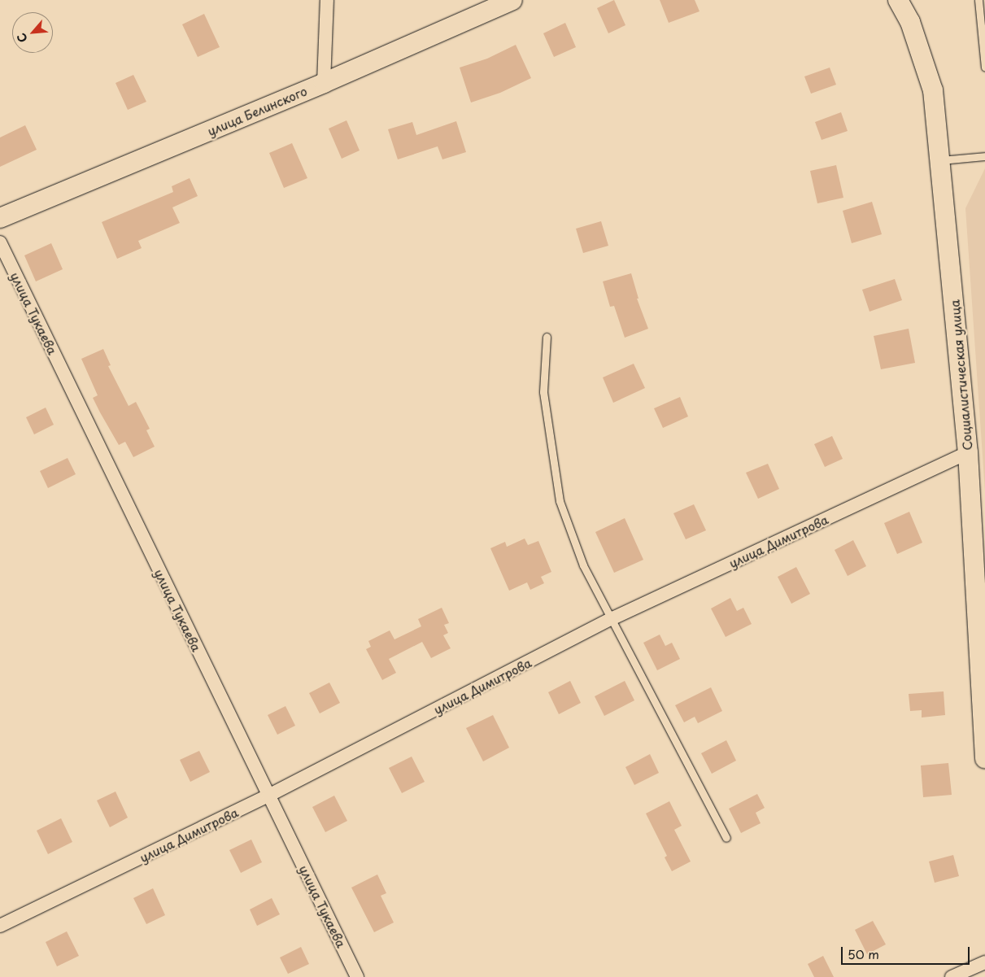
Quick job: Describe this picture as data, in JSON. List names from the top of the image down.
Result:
{
  "streets": {
    "street": [
      "улица Белинского",
      "улица Тукаева",
      "Социалистическая улица",
      "улица Димитрова"
    ]
  },
  "crossings": [
    ["улица Тукаева", "улица Димитрова"],
    ["Социалистическая улица", "улица Димитрова"]
  ],
  "scale_bar": "50 m",
  "north": "bottom left"
}
